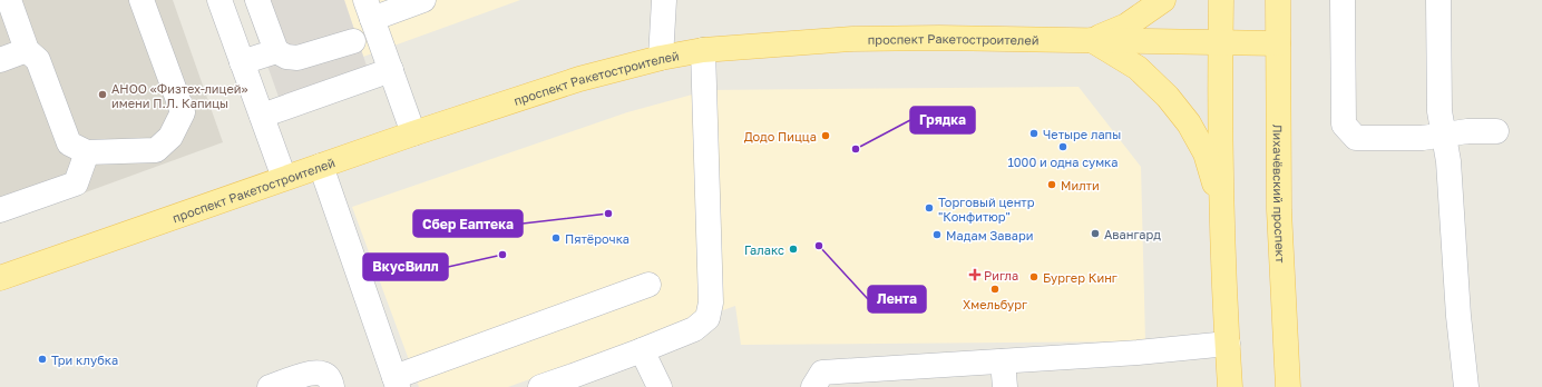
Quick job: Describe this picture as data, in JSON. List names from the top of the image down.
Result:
{
  "streets": {
    "main road": ["проспект Ракетостроителей", "Лихачёвский проспект"]
  },
  "crossings": [
    ["проспект Ракетостроителей", "Лихачёвский проспект"]
  ],
  "places": {
    "other": [
      "АНОО «Физтех-лицей» имени П.Л. Капицы",
      "Четыре лапы",
      "Додо Пицца",
      "1000 и одна сумка",
      "Грядка",
      "Милти",
      "Торговый центр \"Конфитюр\"",
      "Сбер Еаптека",
      "Авангард",
      "Мадам Завари",
      "Пятёрочка",
      "Лента",
      "Галакс",
      "ВкусВилл",
      "Бургер Кинг",
      "Хмельбург",
      "Три клубка"
    ],
    "health": ["Ригла"]
  }
}
